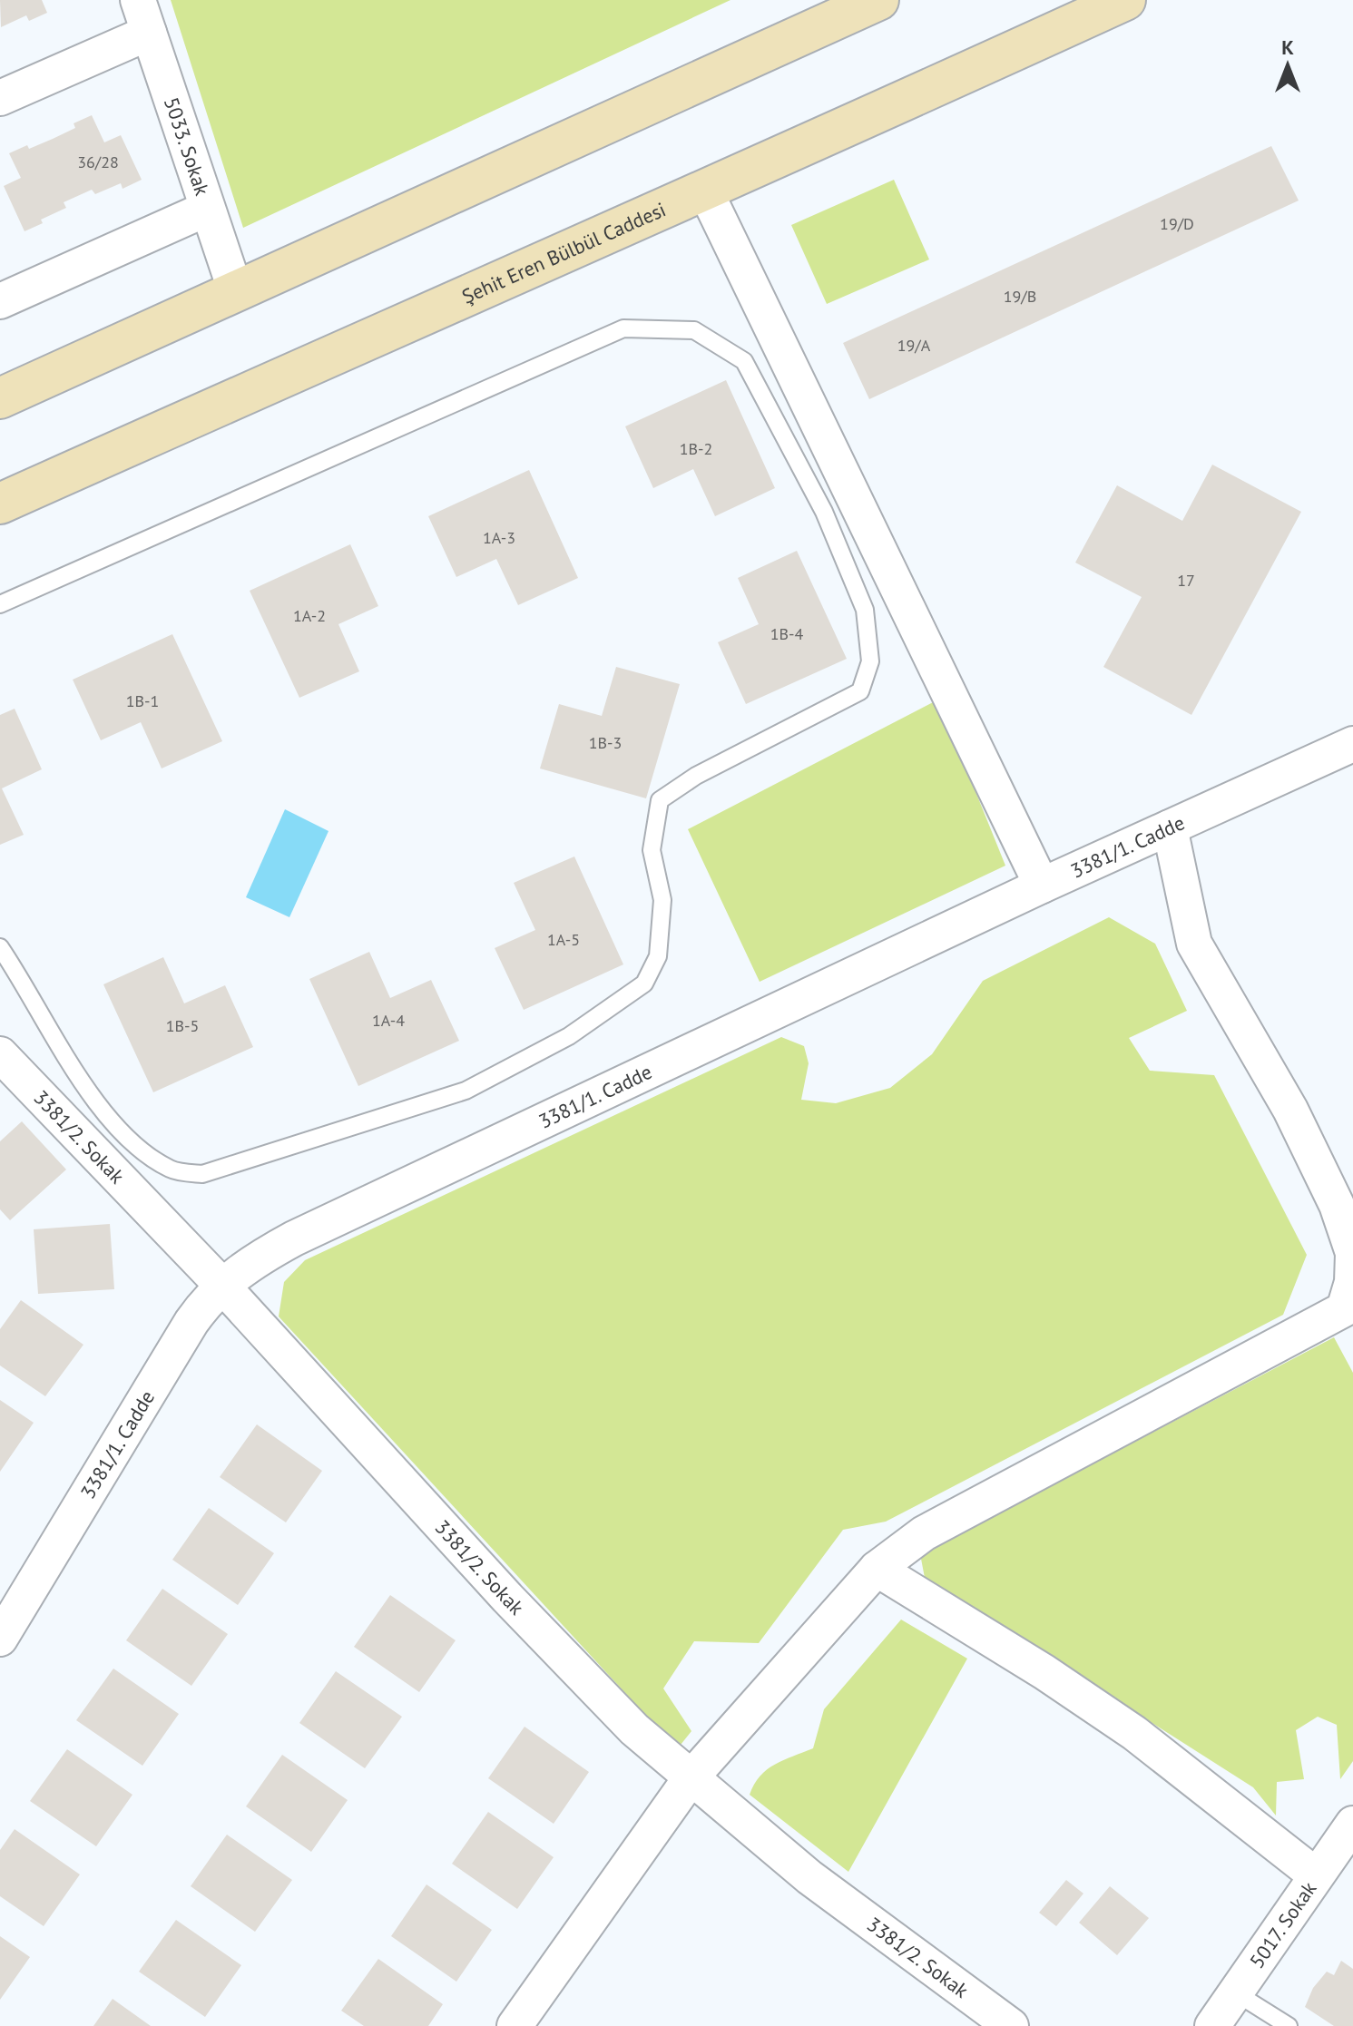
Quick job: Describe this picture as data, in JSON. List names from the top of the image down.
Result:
{
  "streets": {
    "main road": ["Şehit Eren Bülbül Caddesi"],
    "street": [
      "5033. Sokak",
      "3381/1. Cadde",
      "3381/2. Sokak",
      "5017. Sokak"
    ]
  },
  "crossings": [
    ["3381/1. Cadde", "3381/2. Sokak"]
  ],
  "house_numbers": [
    "36/28",
    "19/D",
    "19/B",
    "19/A",
    "1B-2",
    "1A-3",
    "17",
    "1A-2",
    "1B-4",
    "1B-1",
    "1B-3",
    "1A-5",
    "1A-4",
    "1B-5"
  ],
  "north": "top"
}
